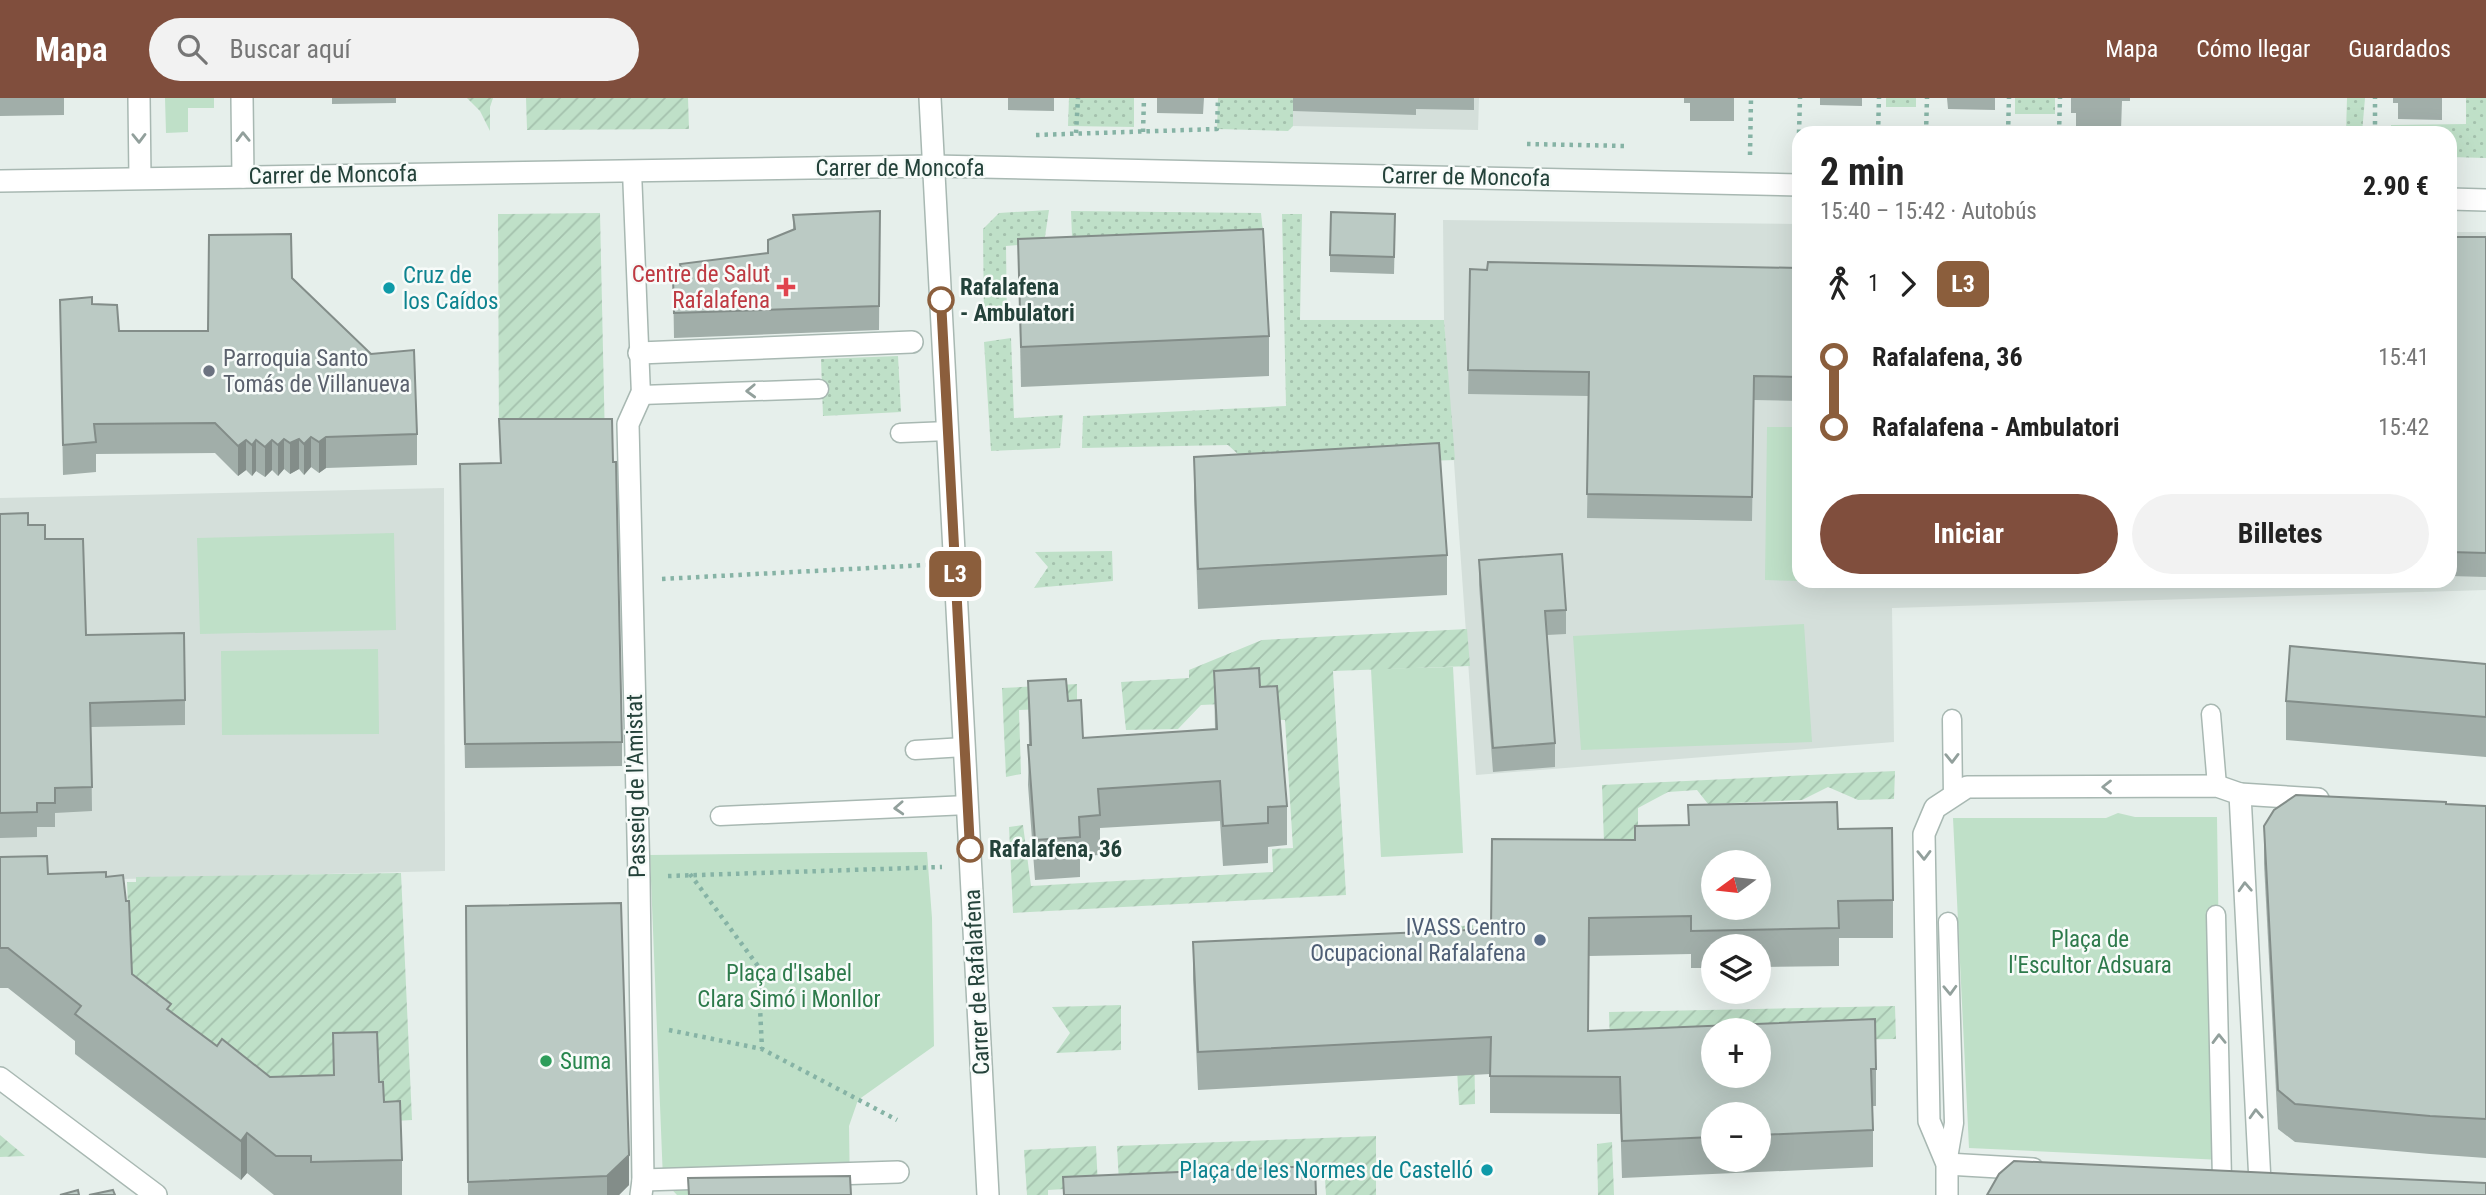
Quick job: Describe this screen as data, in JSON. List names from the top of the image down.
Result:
{
  "streets": {
    "street": ["Carrer de Moncofa", "Passeig de l'Amistat", "Carrer de Rafalafena"]
  },
  "crossings": [
    ["Carrer de Moncofa", "Carrer de Rafalafena"]
  ],
  "parks": ["Plaça de l'Escultor Adsuara", "Plaça d'Isabel Clara Simó i Monllor"],
  "places": {
    "health": ["Centre de Salut Rafalafena"],
    "other": [
      "Cruz de los Caídos",
      "Rafalafena - Ambulatori",
      "Parroquia Santo Tomás de Villanueva",
      "Rafalafena, 36",
      "IVASS Centro Ocupacional Rafalafena",
      "Suma",
      "Plaça de les Normes de Castelló"
    ]
  },
  "lines": ["bus line L3"],
  "north": "left",
  "page": {
    "header": "Mapa",
    "search": "Buscar aquí",
    "nav": ["Mapa", "Cómo llegar", "Guardados"],
    "on_map": "L3",
    "heading": ["2 min", "15:40 – 15:42 · Autobús", "2.90 €"],
    "legs": ["1", "L3"],
    "list": [
      {
        "name": "Rafalafena, 36",
        "value": "15:41"
      },
      {
        "name": "Rafalafena - Ambulatori",
        "value": "15:42"
      }
    ],
    "buttons": ["Iniciar", "Billetes"],
    "map_buttons": ["+", "−"]
  }
}
